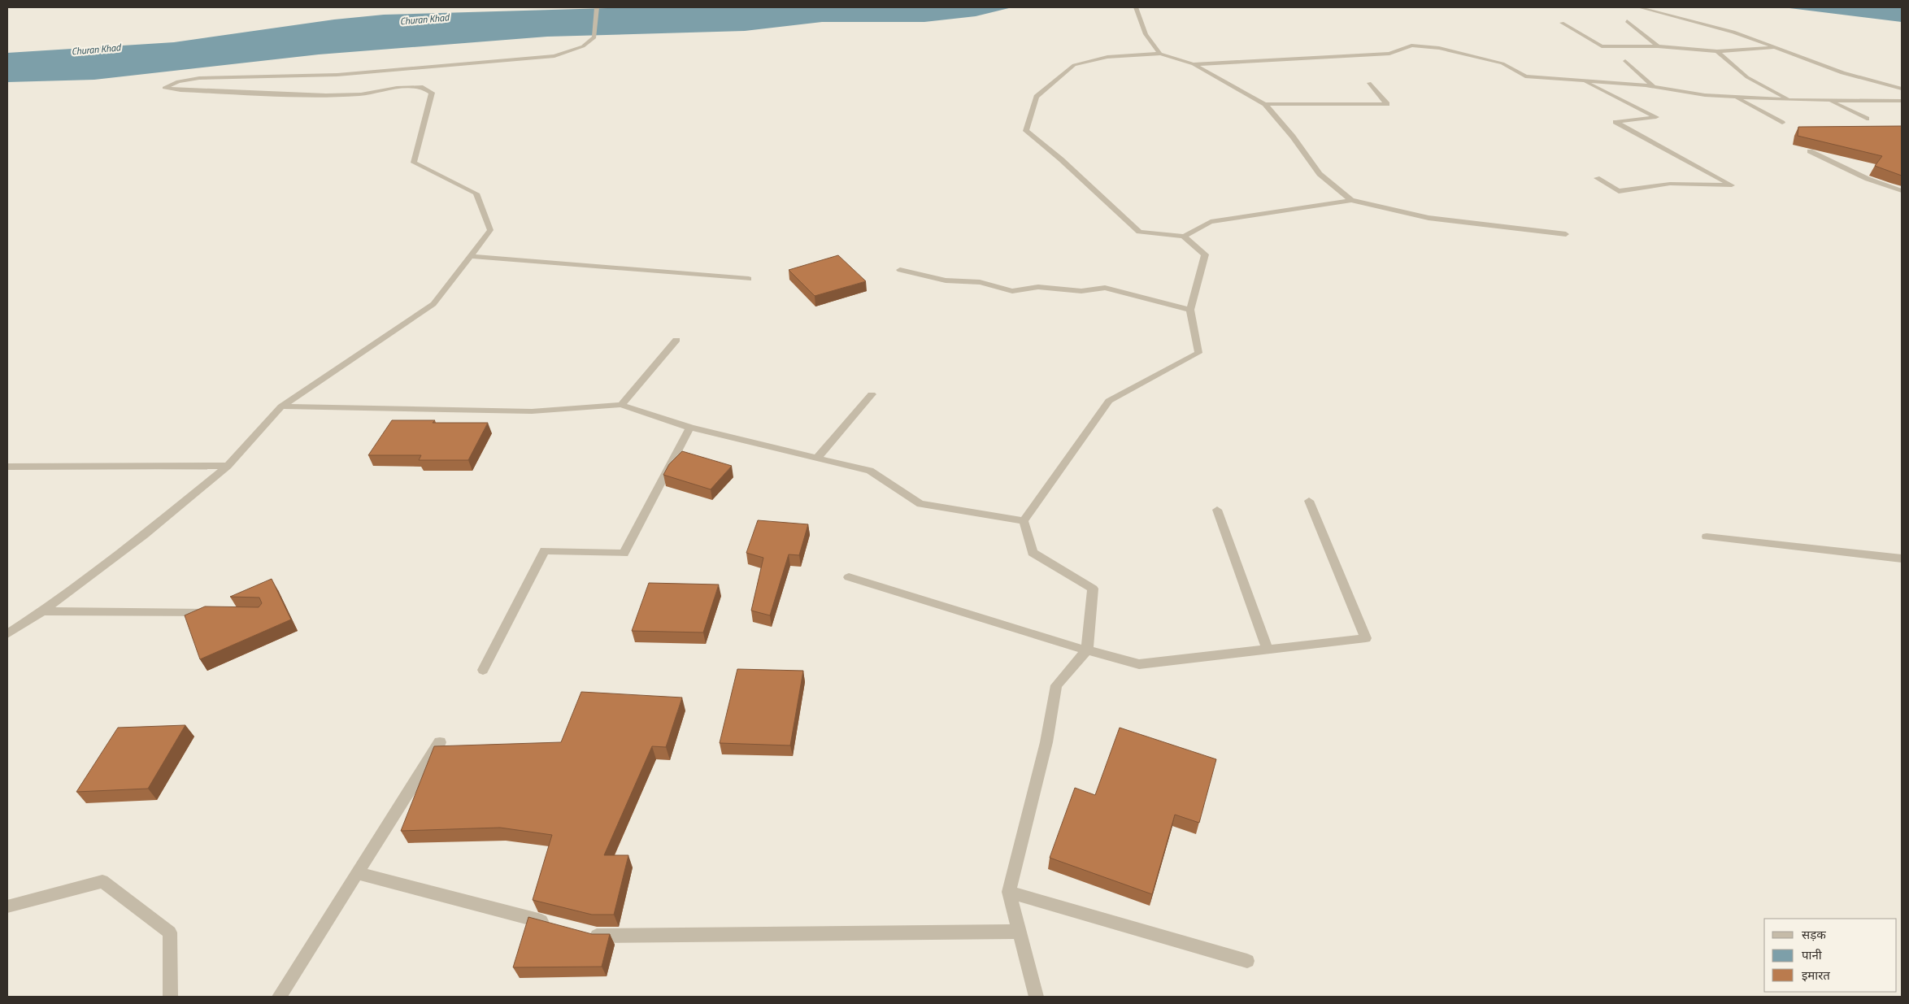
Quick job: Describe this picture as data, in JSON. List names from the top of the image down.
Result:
{
  "water": ["Churan Khad"],
  "legend": ["सड़क", "पानी", "इमारत"]
}
